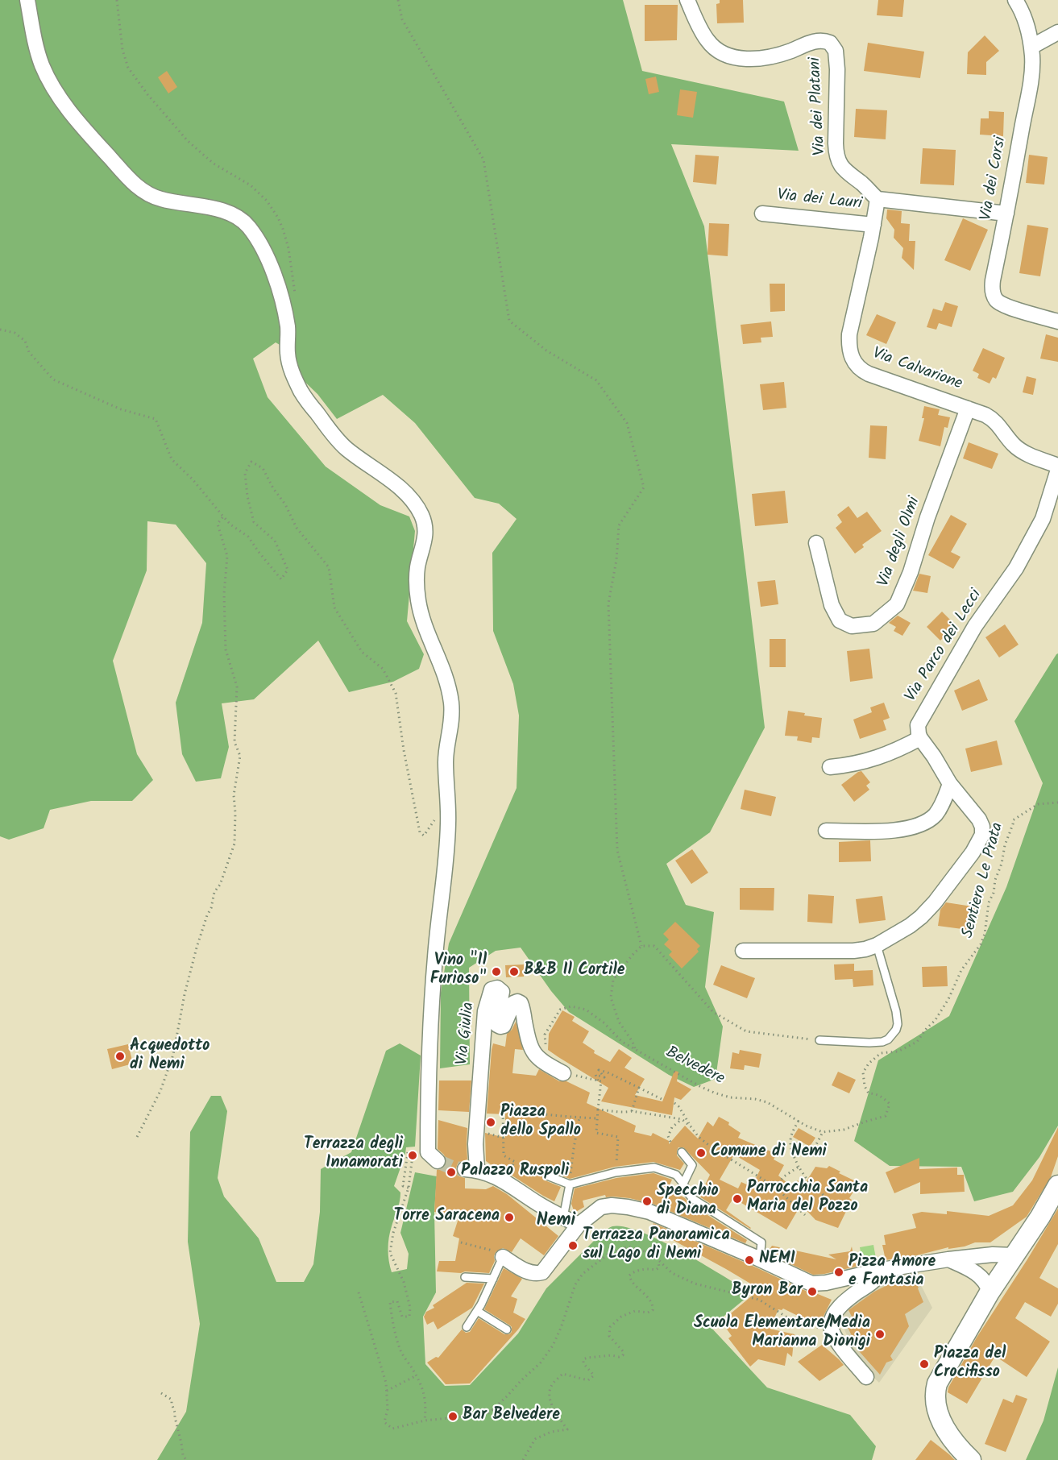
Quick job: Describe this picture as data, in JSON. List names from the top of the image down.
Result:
{
  "streets": {
    "street": [
      "Via dei Platani",
      "Via dei Corsi",
      "Via dei Lauri",
      "Via Calvarione",
      "Via degli Olmi",
      "Via Parco dei Lecci",
      "Via Giulia"
    ],
    "path": ["Sentiero Le Prata", "Belvedere"]
  },
  "crossings": [
    ["Via dei Platani", "Via Calvarione"],
    ["Via dei Lauri", "Via Calvarione"],
    ["Via Calvarione", "Via degli Olmi"],
    ["Via Calvarione", "Via Parco dei Lecci"],
    ["Sentiero Le Prata", "Belvedere"]
  ],
  "districts": ["Nemi"],
  "places": [
    "Vino \"Il Furioso\"",
    "B&B Il Cortile",
    "Acquedotto di Nemi",
    "Piazza dello Spallo",
    "Comune di Nemi",
    "Terrazza degli Innamorati",
    "Palazzo Ruspoli",
    "Parrocchia Santa Maria del Pozzo",
    "Specchio di Diana",
    "Torre Saracena",
    "Terrazza Panoramica sul Lago di Nemi",
    "NEMI",
    "Pizza Amore e Fantasia",
    "Byron Bar",
    "Scuola Elementare/Media Marianna Dionigi",
    "Piazza del Crocifisso",
    "Bar Belvedere"
  ]
}
